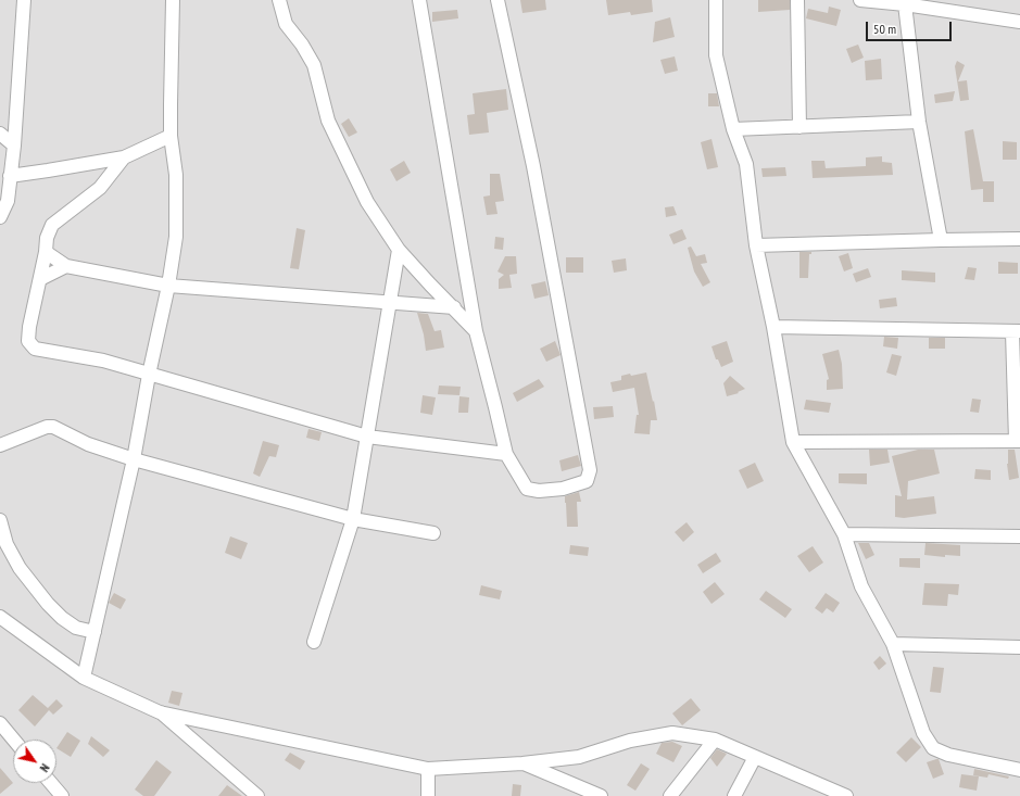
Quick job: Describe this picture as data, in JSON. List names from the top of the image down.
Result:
{
  "scale_bar": "50 m",
  "north": "bottom right"
}
